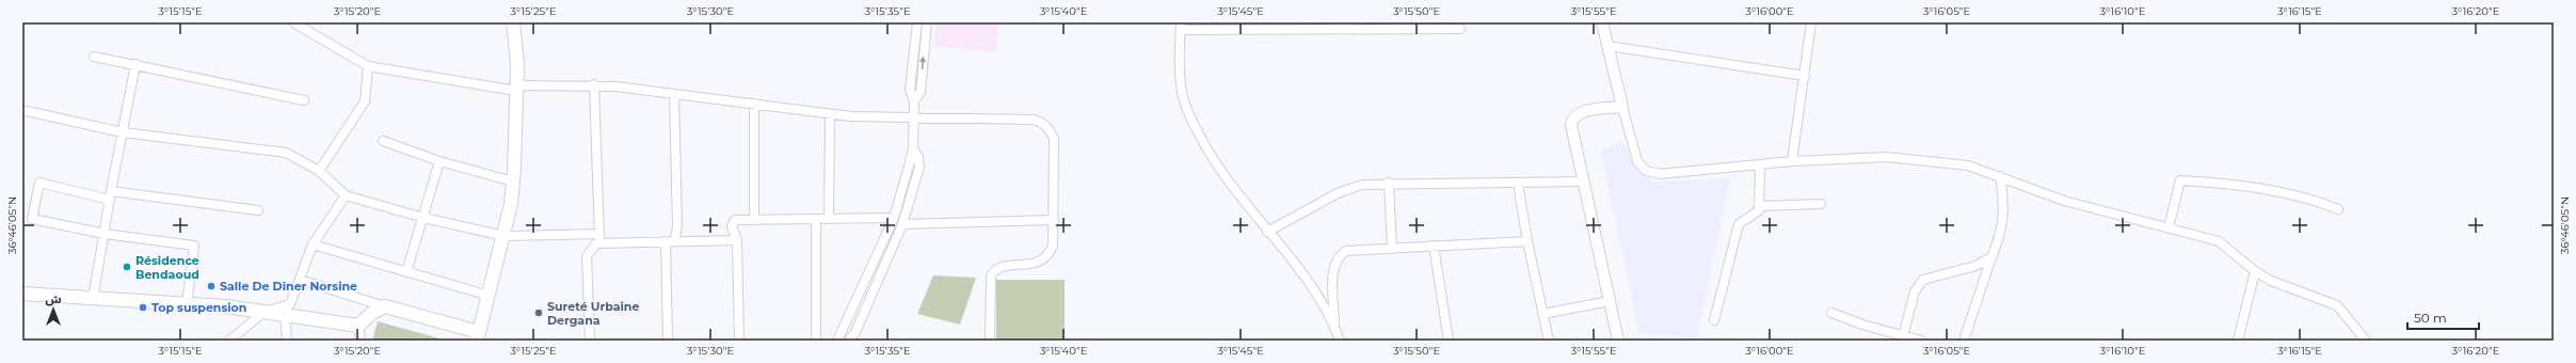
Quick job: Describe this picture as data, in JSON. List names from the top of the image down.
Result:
{
  "places": [
    "Résidence Bendaoud",
    "Salle De Dîner Norsine",
    "Top suspension",
    "Sureté Urbaine Dergana"
  ],
  "scale_bar": "50 m",
  "north": "top",
  "coordinates": [
    "3°15'15\"E",
    "3°15'20\"E",
    "3°15'25\"E",
    "3°15'30\"E",
    "3°15'35\"E",
    "3°15'40\"E",
    "3°15'45\"E",
    "3°15'50\"E",
    "3°15'55\"E",
    "3°16'00\"E",
    "3°16'05\"E",
    "3°16'10\"E",
    "3°16'15\"E",
    "3°16'20\"E",
    "36°46'05\"N"
  ]
}
